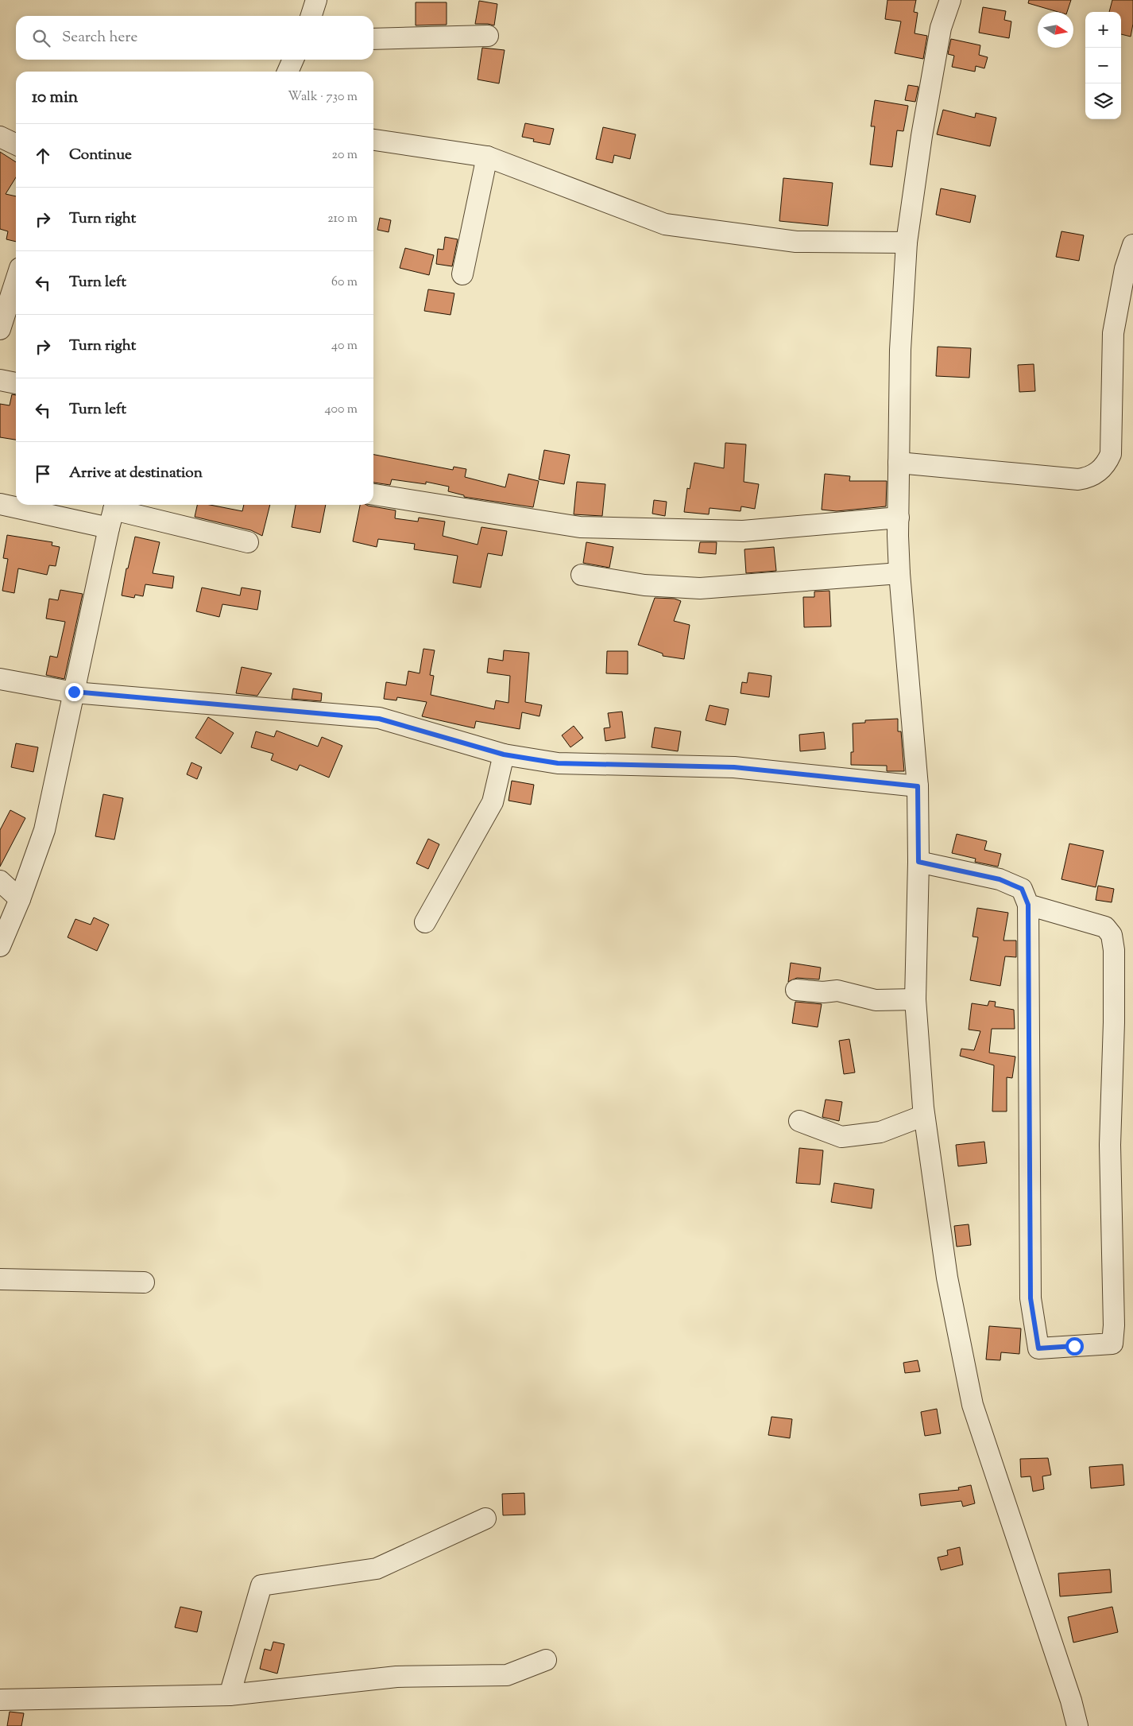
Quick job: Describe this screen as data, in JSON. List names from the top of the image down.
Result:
{
  "north": "right",
  "page": {
    "map_buttons": ["+", "−"],
    "search": "Search here",
    "heading": ["10 min", "Walk · 730 m"],
    "list": [
      ["Continue", "20 m"],
      ["Turn right", "210 m"],
      ["Turn left", "60 m"],
      ["Turn right", "40 m"],
      ["Turn left", "400 m"],
      "Arrive at destination"
    ]
  }
}
